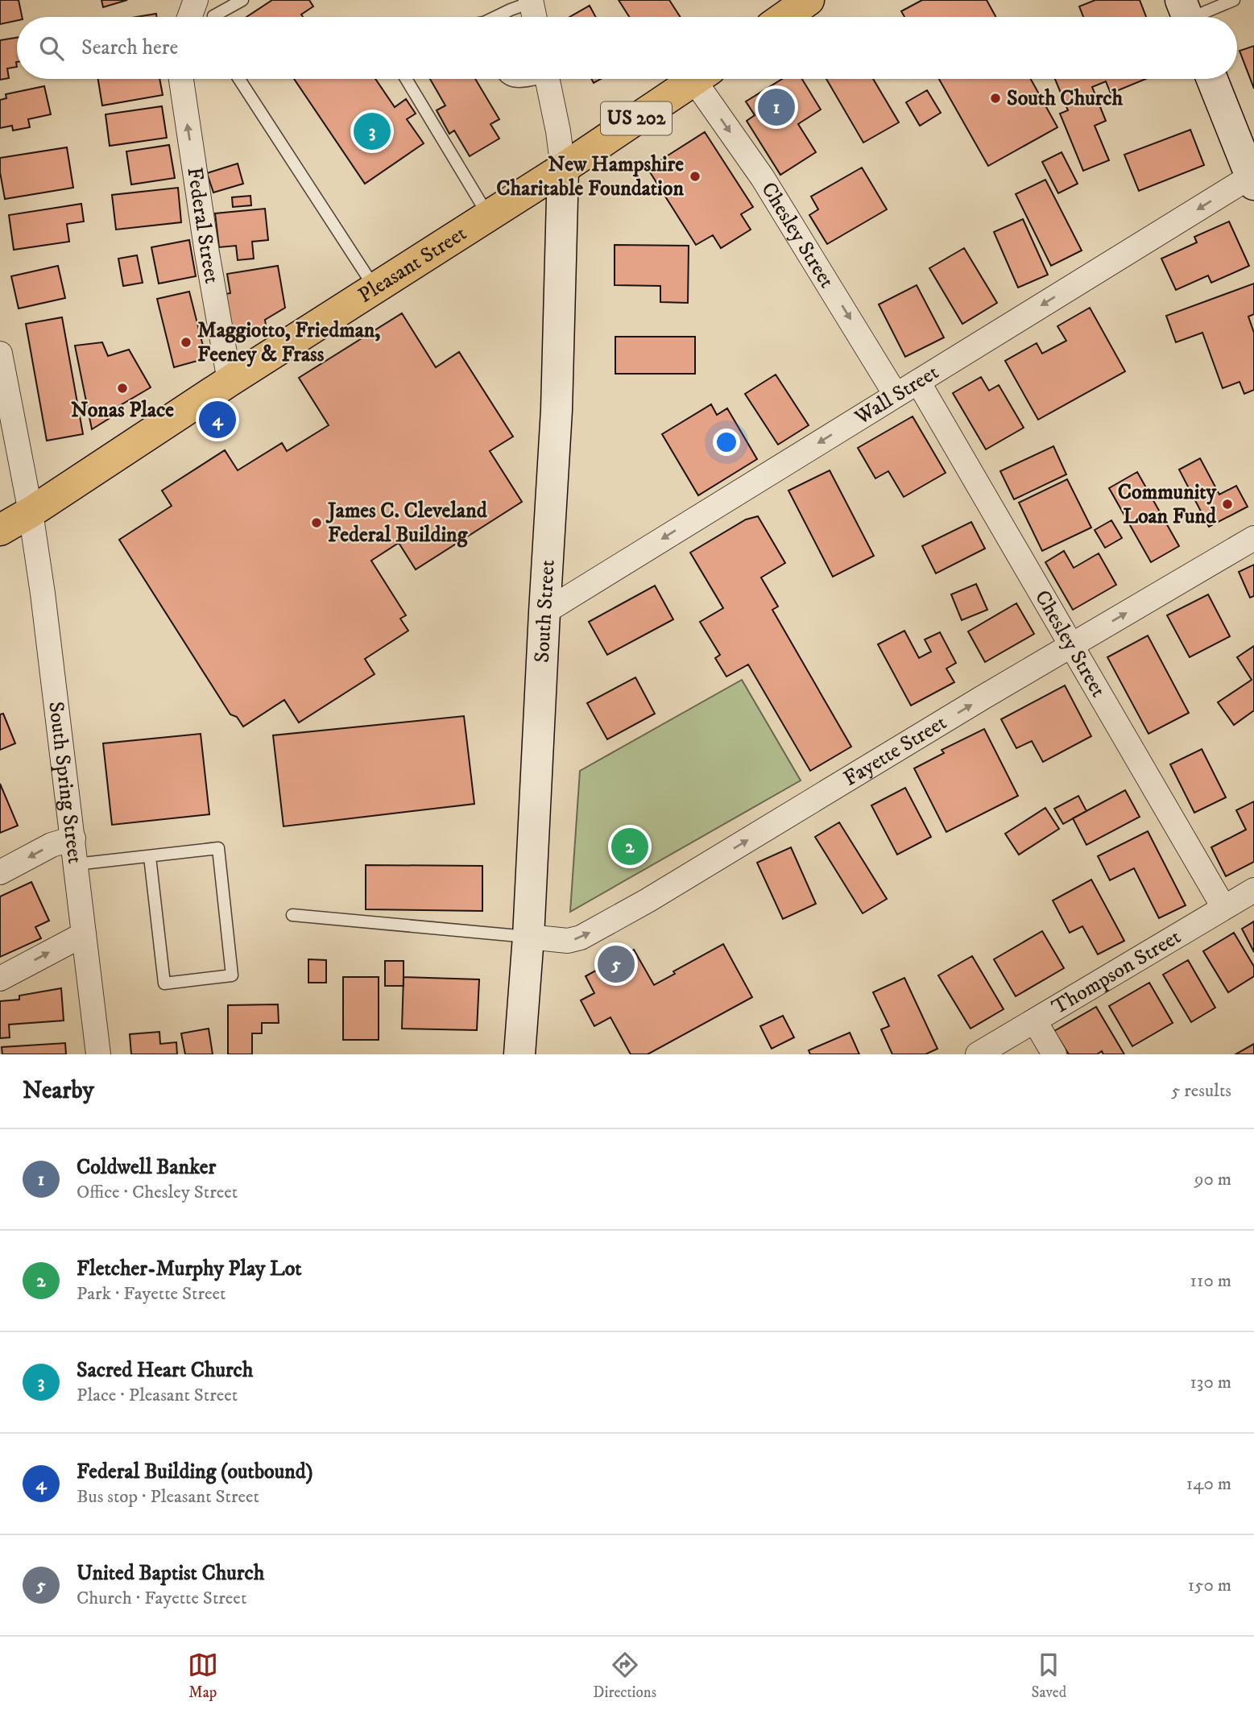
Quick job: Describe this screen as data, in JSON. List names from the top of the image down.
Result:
{
  "streets": {
    "main road": ["US 202", "Pleasant Street", "South Street"],
    "street": [
      "Federal Street",
      "Chesley Street",
      "Wall Street",
      "Fayette Street",
      "South Spring Street",
      "Thompson Street"
    ]
  },
  "crossings": [
    ["Federal Street", "Pleasant Street"],
    ["Chesley Street", "Wall Street"],
    ["Chesley Street", "Fayette Street"],
    ["Chesley Street", "Thompson Street"],
    ["Pleasant Street", "South Street"],
    ["Pleasant Street", "South Spring Street"],
    ["Wall Street", "South Street"],
    ["South Street", "Fayette Street"]
  ],
  "one_way": [
    "Federal Street",
    "Chesley Street",
    "Wall Street",
    "Fayette Street"
  ],
  "places": [
    "South Church",
    "New Hampshire Charitable Foundation",
    "Maggiotto, Friedman, Feeney & Frass",
    "Nonas Place",
    "Community Loan Fund",
    "James C. Cleveland Federal Building"
  ],
  "page": {
    "search": "Search here",
    "pins": [
      "1",
      "3",
      "4",
      "2",
      "5"
    ],
    "heading": ["Nearby", "5 results"],
    "list": [
      {
        "mark": "1",
        "name": "Coldwell Banker",
        "note": "Office · Chesley Street",
        "value": "90 m"
      },
      {
        "mark": "2",
        "name": "Fletcher-Murphy Play Lot",
        "note": "Park · Fayette Street",
        "value": "110 m"
      },
      {
        "mark": "3",
        "name": "Sacred Heart Church",
        "note": "Place · Pleasant Street",
        "value": "130 m"
      },
      {
        "mark": "4",
        "name": "Federal Building (outbound)",
        "note": "Bus stop · Pleasant Street",
        "value": "140 m"
      },
      {
        "mark": "5",
        "name": "United Baptist Church",
        "note": "Church · Fayette Street",
        "value": "150 m"
      }
    ],
    "nav": ["Map", "Directions", "Saved"]
  }
}
